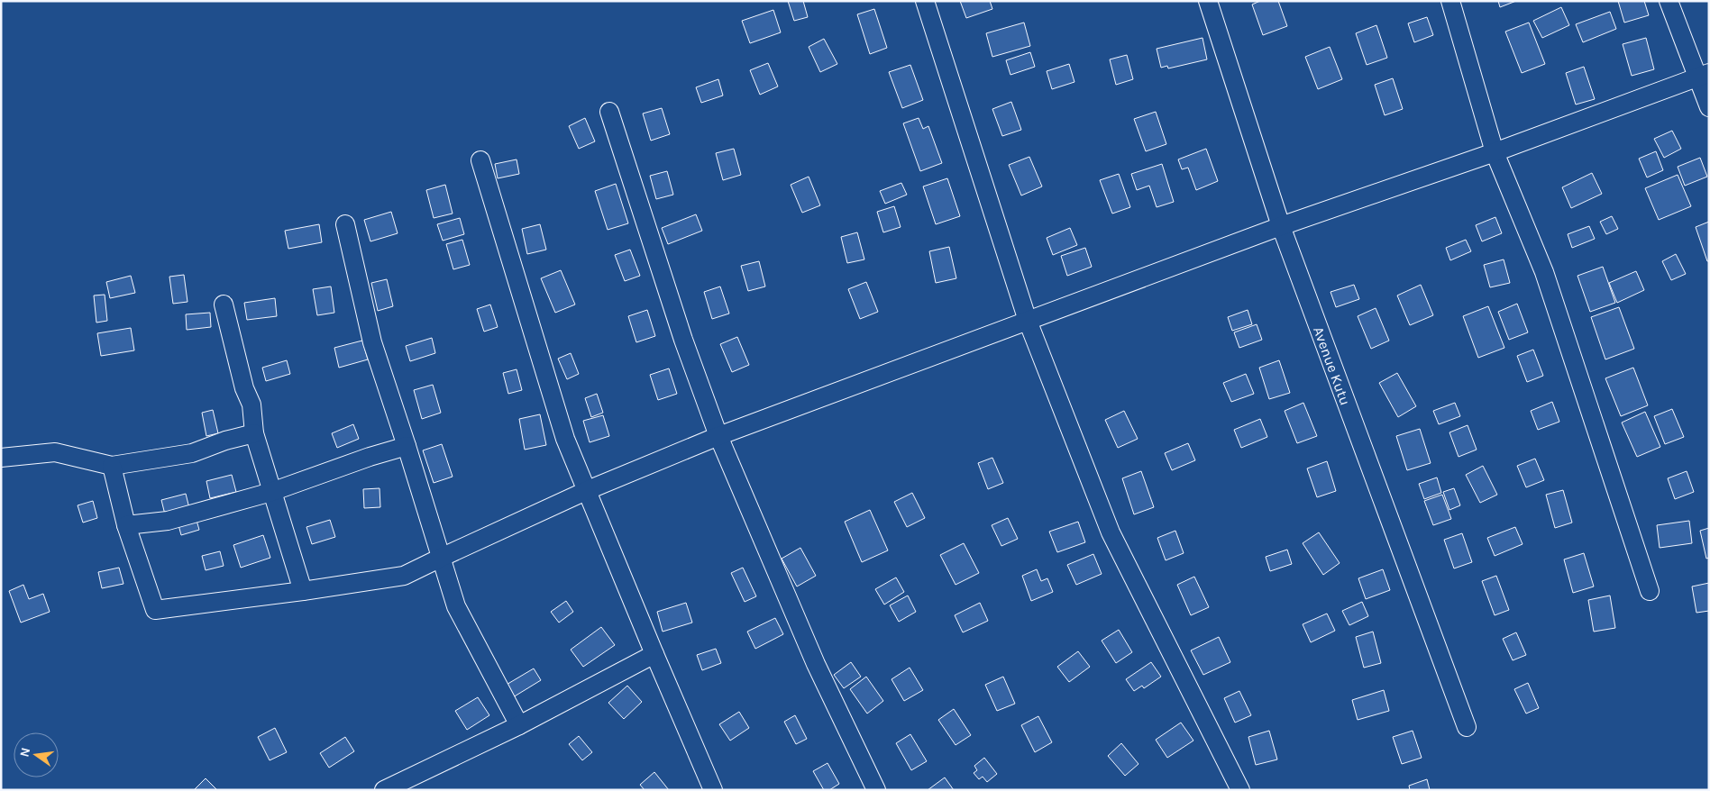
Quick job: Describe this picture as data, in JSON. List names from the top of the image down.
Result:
{
  "streets": {
    "street": ["Avenue Kutu"]
  },
  "north": "left"
}
